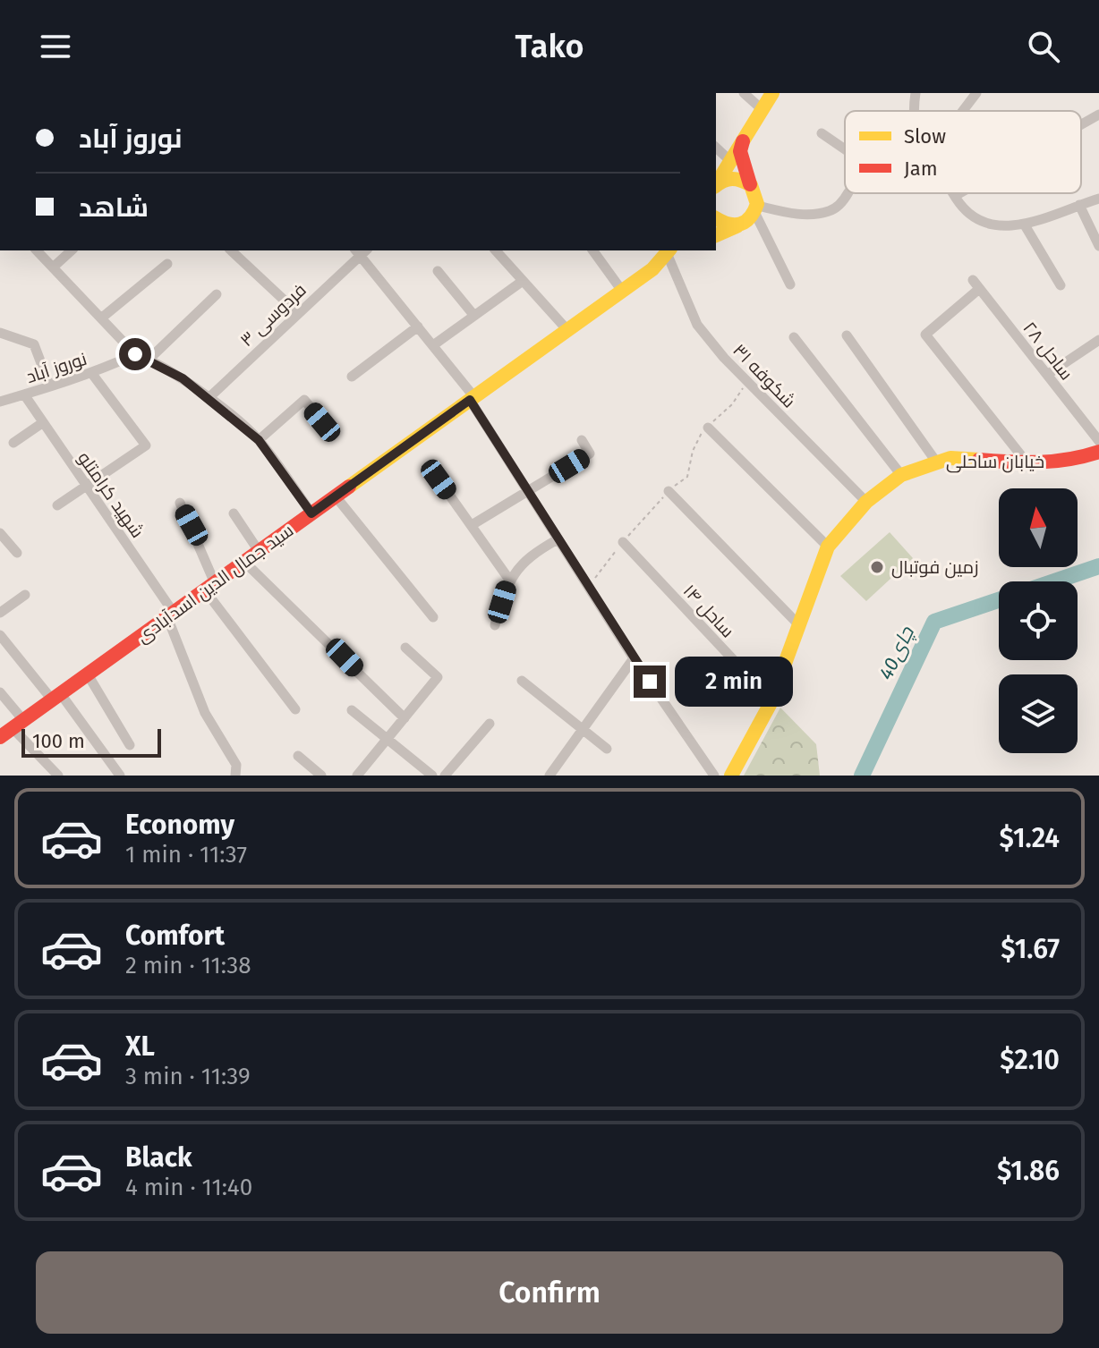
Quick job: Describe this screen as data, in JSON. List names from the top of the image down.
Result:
{
  "streets": {
    "main road": ["خیابان ساحلی", "سید جمال الدین اسدآبادی"],
    "street": [
      "فردوسی ۳",
      "ساحل ۲۸",
      "نوروز آباد",
      "شکوفه ۳۱",
      "شهید کرامتلو",
      "ساحل ۱۴"
    ]
  },
  "crossings": [
    ["ساحل ۲۸", "خیابان ساحلی"],
    ["نوروز آباد", "شهید کرامتلو"],
    ["شکوفه ۳۱", "خیابان ساحلی"],
    ["شکوفه ۳۱", "سید جمال الدین اسدآبادی"],
    ["خیابان ساحلی", "ساحل ۱۴"],
    ["شهید کرامتلو", "سید جمال الدین اسدآبادی"]
  ],
  "water": ["40چای"],
  "places": ["زمین فوتبال"],
  "legend": ["Slow", "Jam"],
  "scale_bar": "100 m",
  "north": "top",
  "page": {
    "header": "Tako",
    "banner": ["نوروز آباد", "شاهد"],
    "bubble": "2 min",
    "scale": "100 m",
    "list": [
      {
        "name": "Economy",
        "note": "1 min · 11:37",
        "value": "$1.24"
      },
      {
        "name": "Comfort",
        "note": "2 min · 11:38",
        "value": "$1.67"
      },
      {
        "name": "XL",
        "note": "3 min · 11:39",
        "value": "$2.10"
      },
      {
        "name": "Black",
        "note": "4 min · 11:40",
        "value": "$1.86"
      }
    ],
    "buttons": "Confirm"
  }
}
